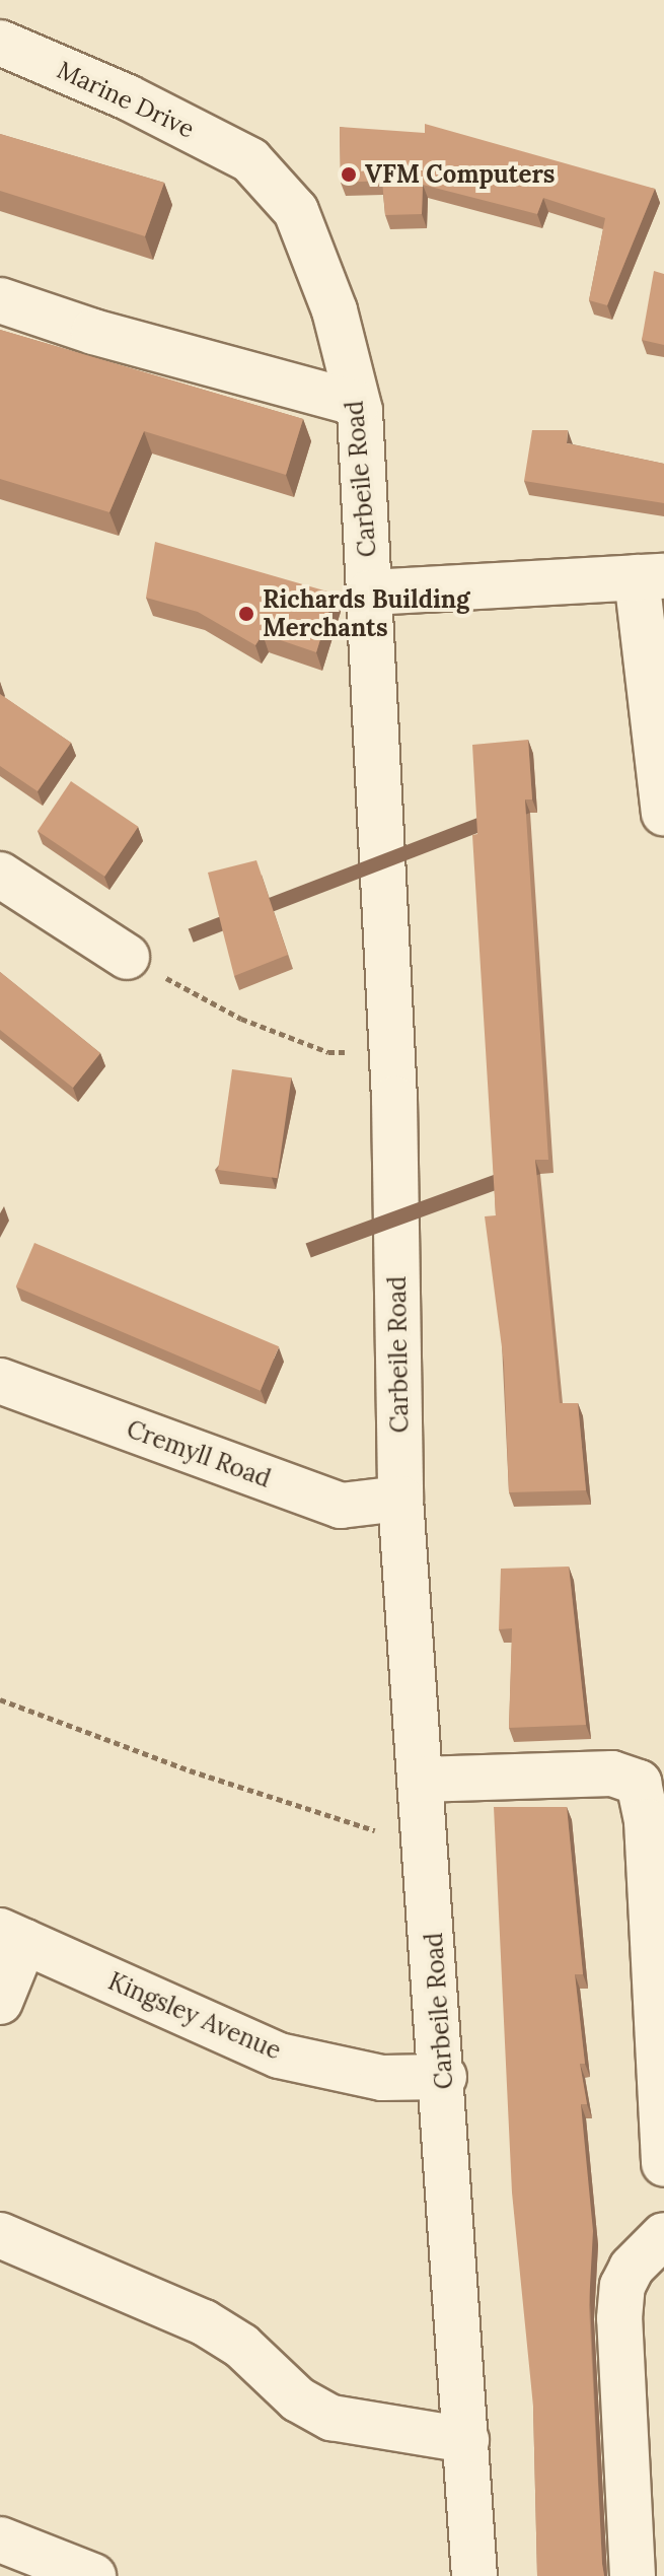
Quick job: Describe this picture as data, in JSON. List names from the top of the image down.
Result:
{
  "streets": {
    "street": [
      "Marine Drive",
      "Carbeile Road",
      "Cremyll Road",
      "Kingsley Avenue"
    ]
  },
  "crossings": [
    ["Marine Drive", "Carbeile Road"],
    ["Carbeile Road", "Cremyll Road"],
    ["Carbeile Road", "Kingsley Avenue"]
  ],
  "places": ["VFM Computers", "Richards Building Merchants"]
}
